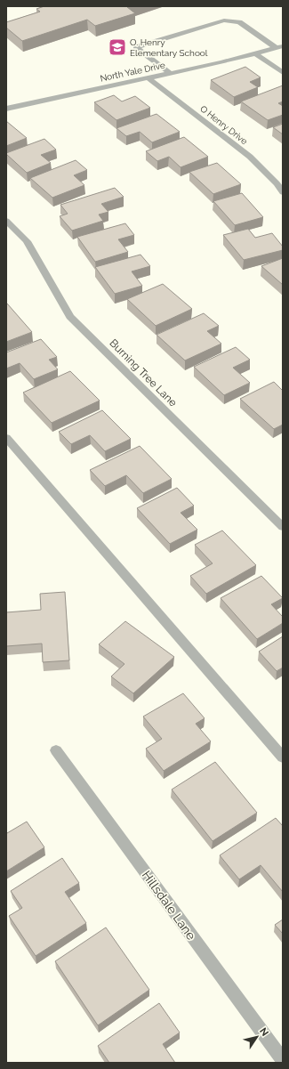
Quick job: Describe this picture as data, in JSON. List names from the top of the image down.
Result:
{
  "streets": {
    "street": [
      "North Yale Drive",
      "O Henry Drive",
      "Burning Tree Lane",
      "Hillsdale Lane"
    ]
  },
  "crossings": [
    ["North Yale Drive", "O Henry Drive"]
  ],
  "places": {
    "school or university": ["O. Henry Elementary School"]
  },
  "north": "top right"
}
